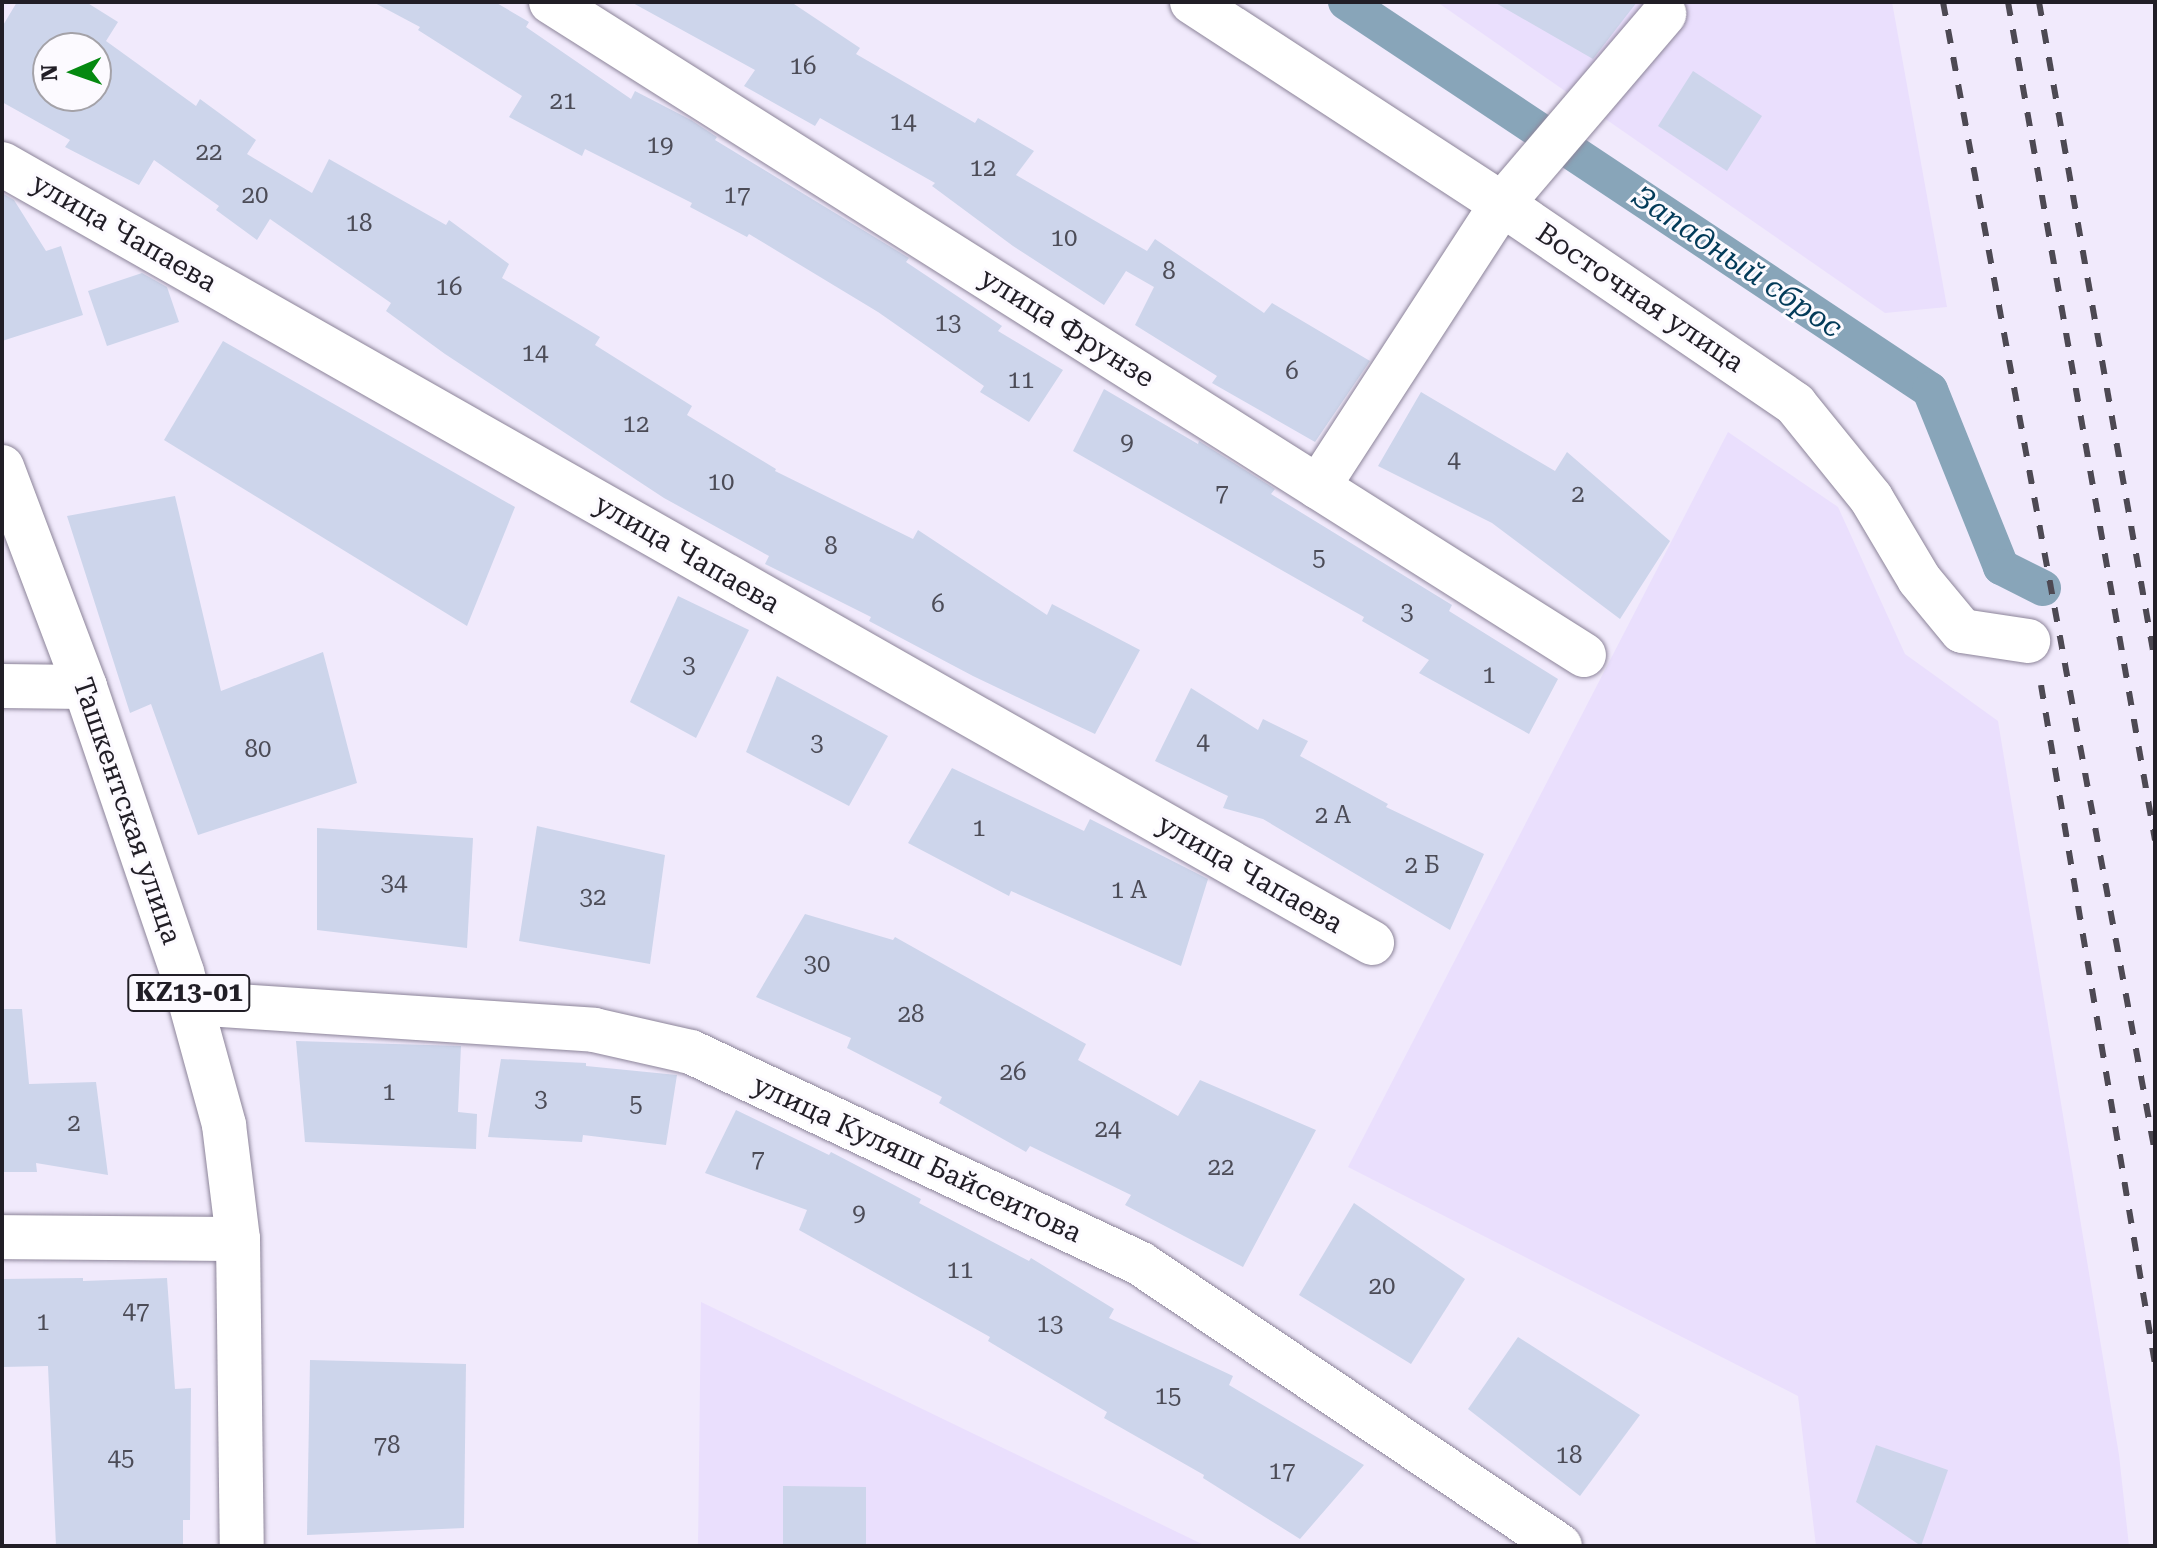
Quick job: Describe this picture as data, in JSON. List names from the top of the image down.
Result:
{
  "streets": {
    "street": [
      "улица Чапаева",
      "Восточная улица",
      "улица Фрунзе",
      "Ташкентская улица",
      "KZ13-01",
      "улица Куляш Байсеитова"
    ]
  },
  "crossings": [
    ["Ташкентская улица", "улица Куляш Байсеитова"]
  ],
  "water": ["Западный сброс"],
  "house_numbers": [
    "16",
    "21",
    "14",
    "19",
    "22",
    "12",
    "20",
    "17",
    "18",
    "10",
    "8",
    "16",
    "13",
    "14",
    "6",
    "11",
    "12",
    "9",
    "4",
    "10",
    "7",
    "2",
    "8",
    "5",
    "6",
    "3",
    "3",
    "1",
    "4",
    "3",
    "80",
    "2 А",
    "1",
    "2 Б",
    "34",
    "1 А",
    "32",
    "30",
    "28",
    "26",
    "1",
    "3",
    "5",
    "2",
    "24",
    "7",
    "22",
    "9",
    "11",
    "20",
    "47",
    "1",
    "13",
    "15",
    "78",
    "18",
    "45",
    "17"
  ],
  "north": "left"
}
